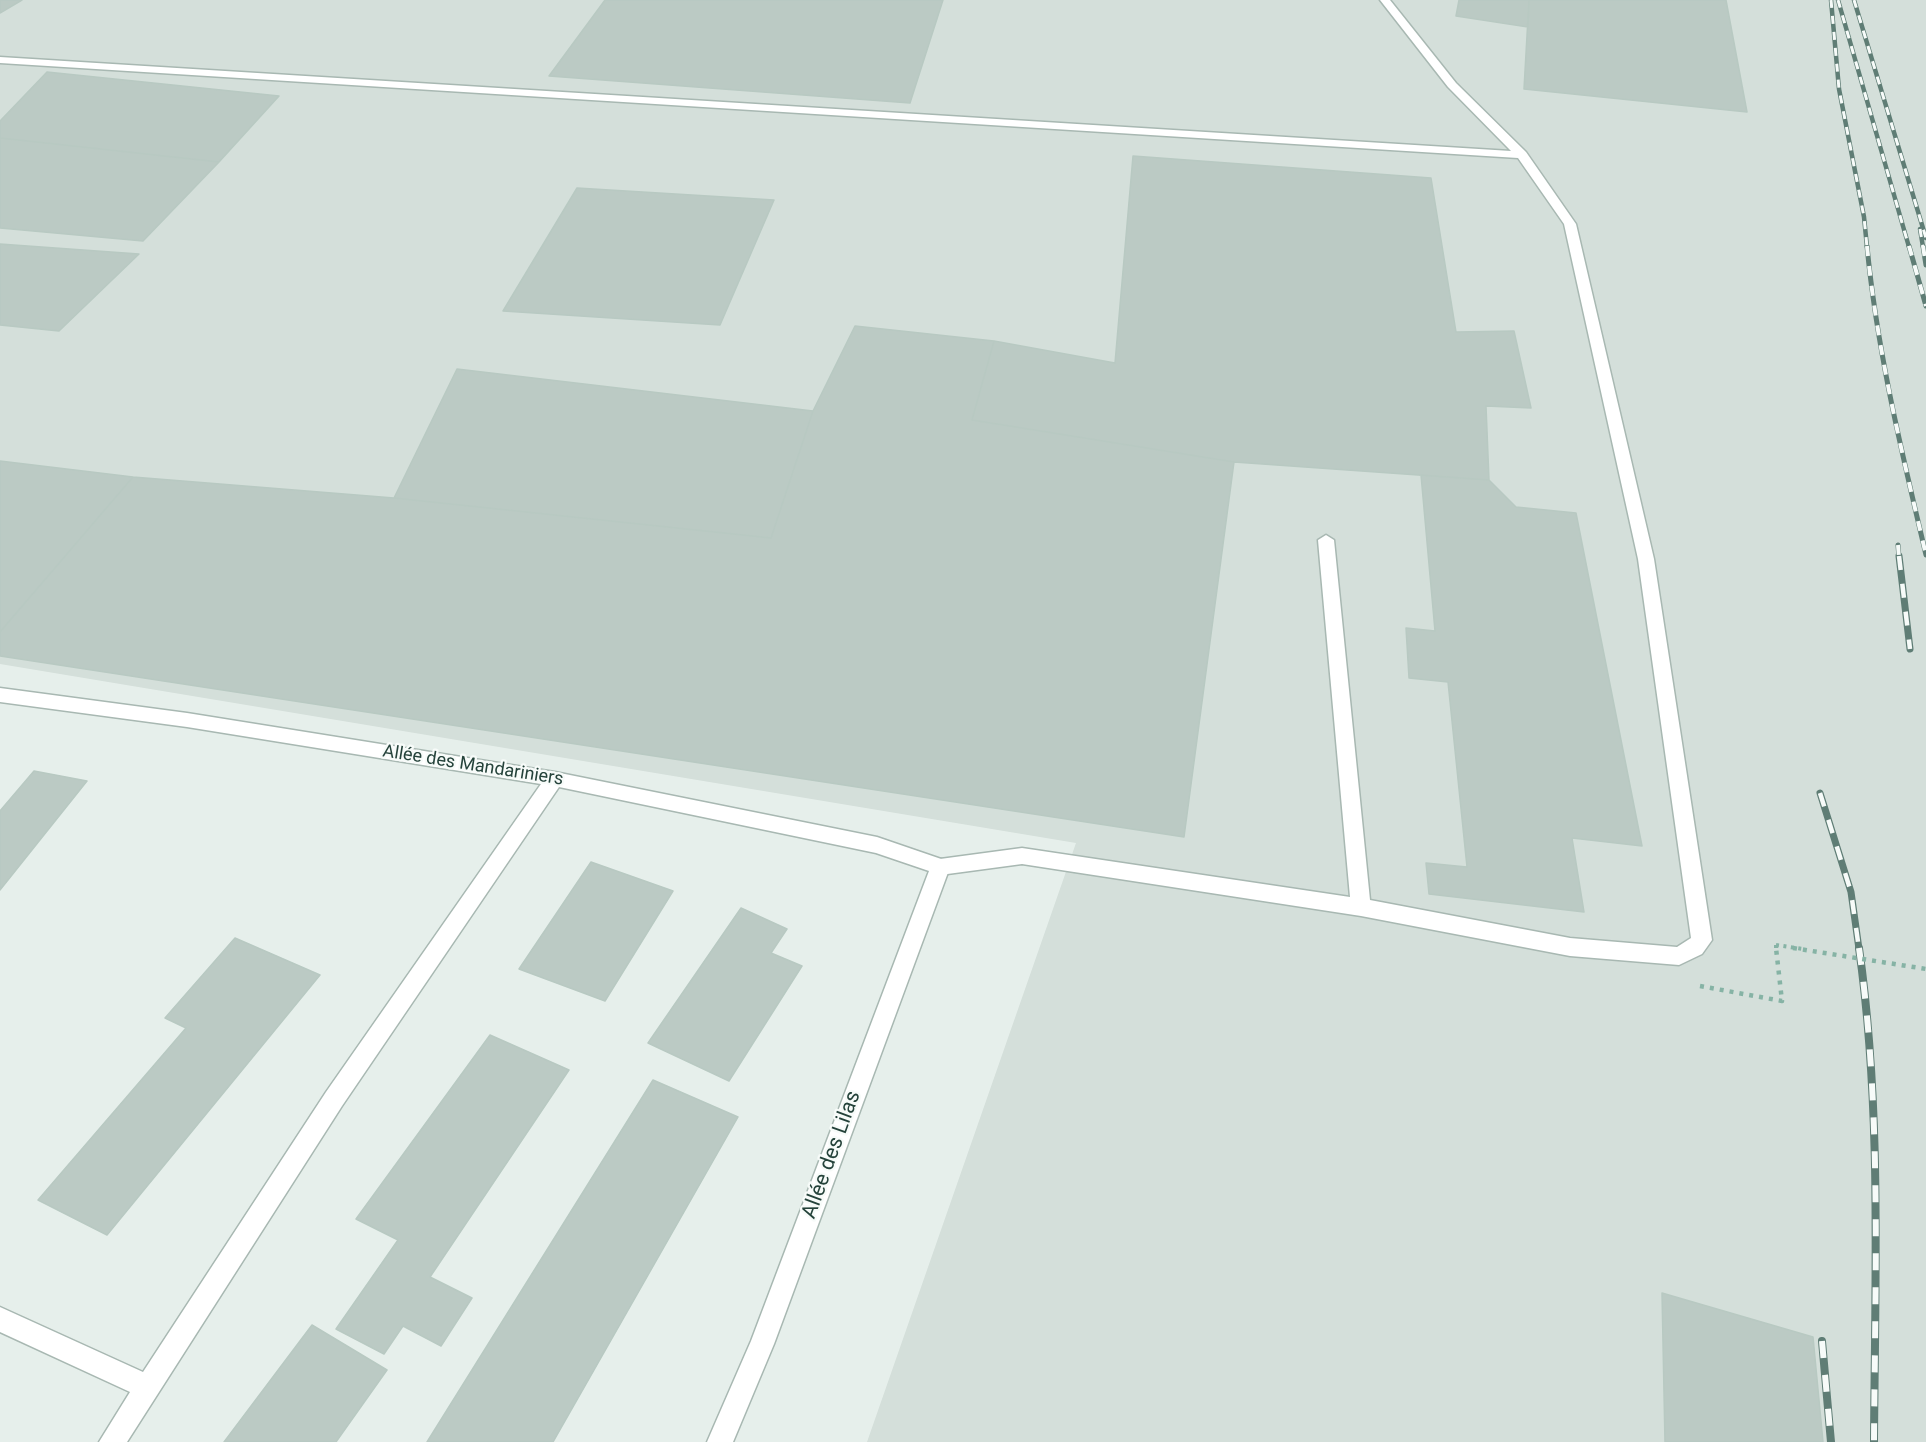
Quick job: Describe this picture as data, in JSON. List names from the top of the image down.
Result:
{
  "streets": {
    "street": ["Allée des Mandariniers", "Allée des Lilas"]
  },
  "crossings": [
    ["Allée des Mandariniers", "Allée des Lilas"]
  ]
}
